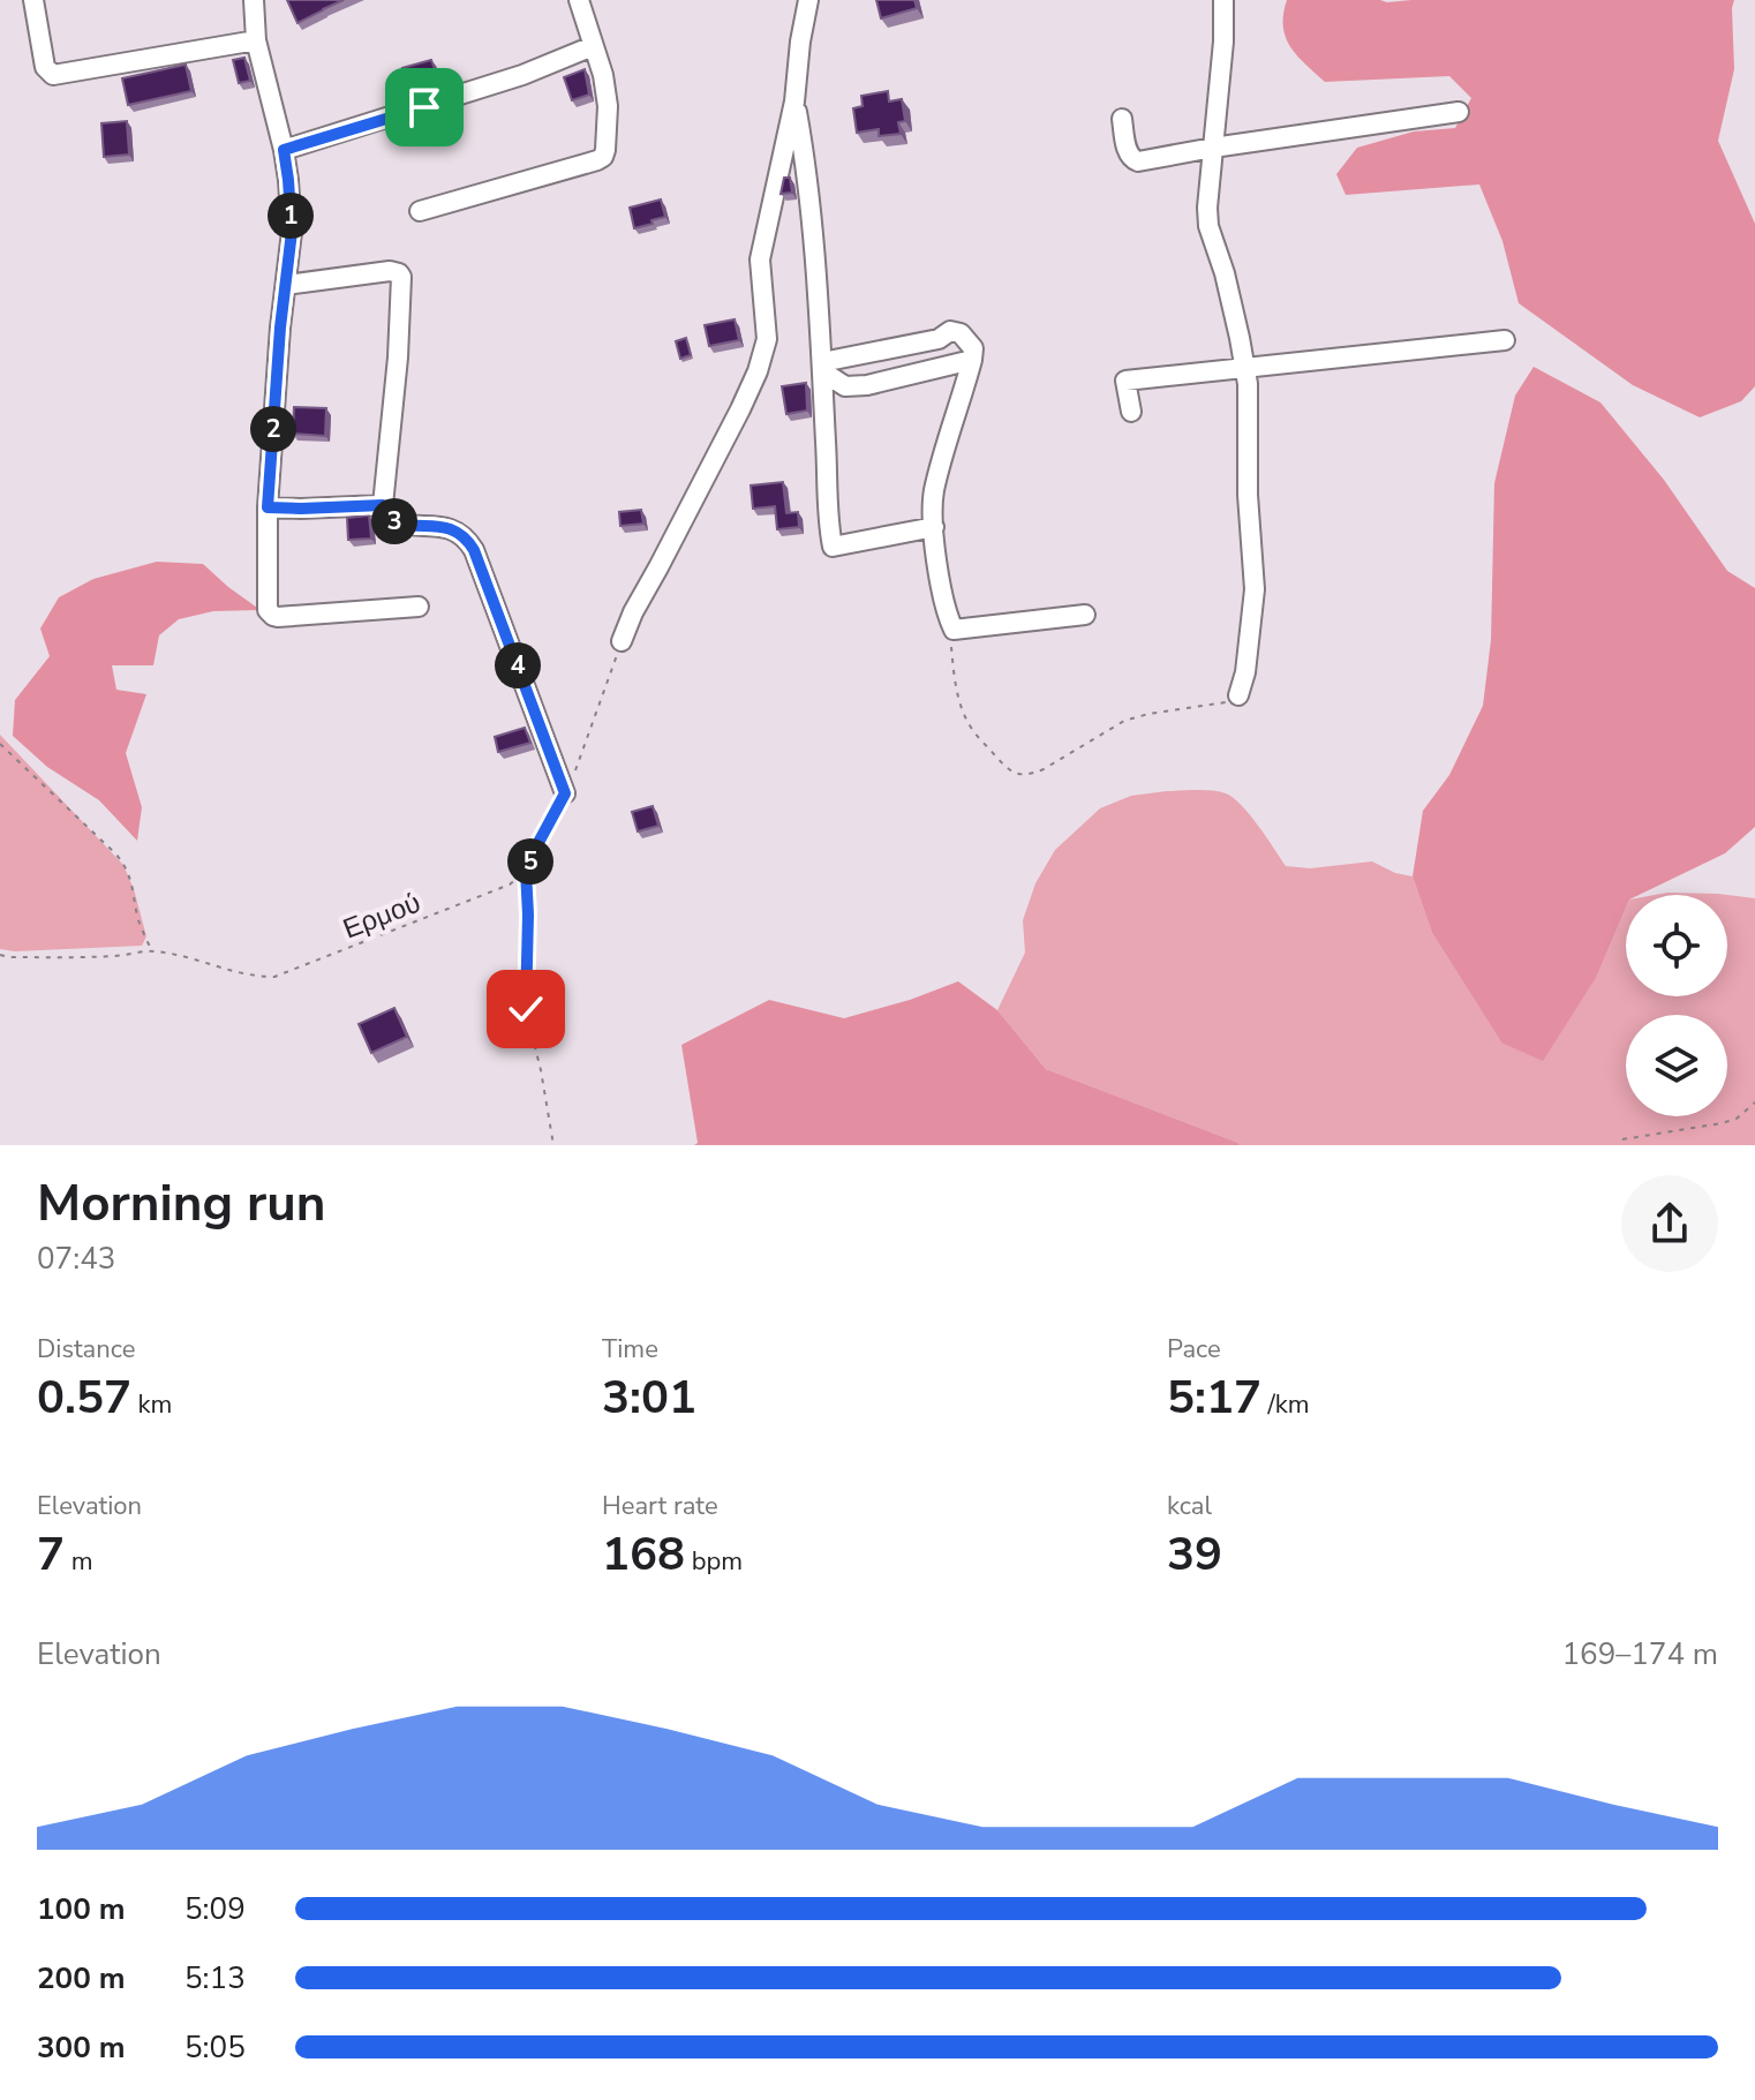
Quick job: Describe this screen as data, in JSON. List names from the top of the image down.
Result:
{
  "streets": {
    "path": ["Ερμού"]
  },
  "page": {
    "pins": [
      "1",
      "2",
      "3",
      "4",
      "5"
    ],
    "heading": ["Morning run", "07:43"],
    "stats": [
      ["Distance", "0.57 km"],
      ["Time", "3:01"],
      ["Pace", "5:17 /km"],
      ["Elevation", "7 m"],
      ["Heart rate", "168 bpm"],
      ["kcal", "39"]
    ],
    "chart": ["Elevation", "169–174 m"],
    "list": [
      {
        "name": "100 m",
        "note": "5:09"
      },
      {
        "name": "200 m",
        "note": "5:13"
      },
      {
        "name": "300 m",
        "note": "5:05"
      }
    ]
  }
}
